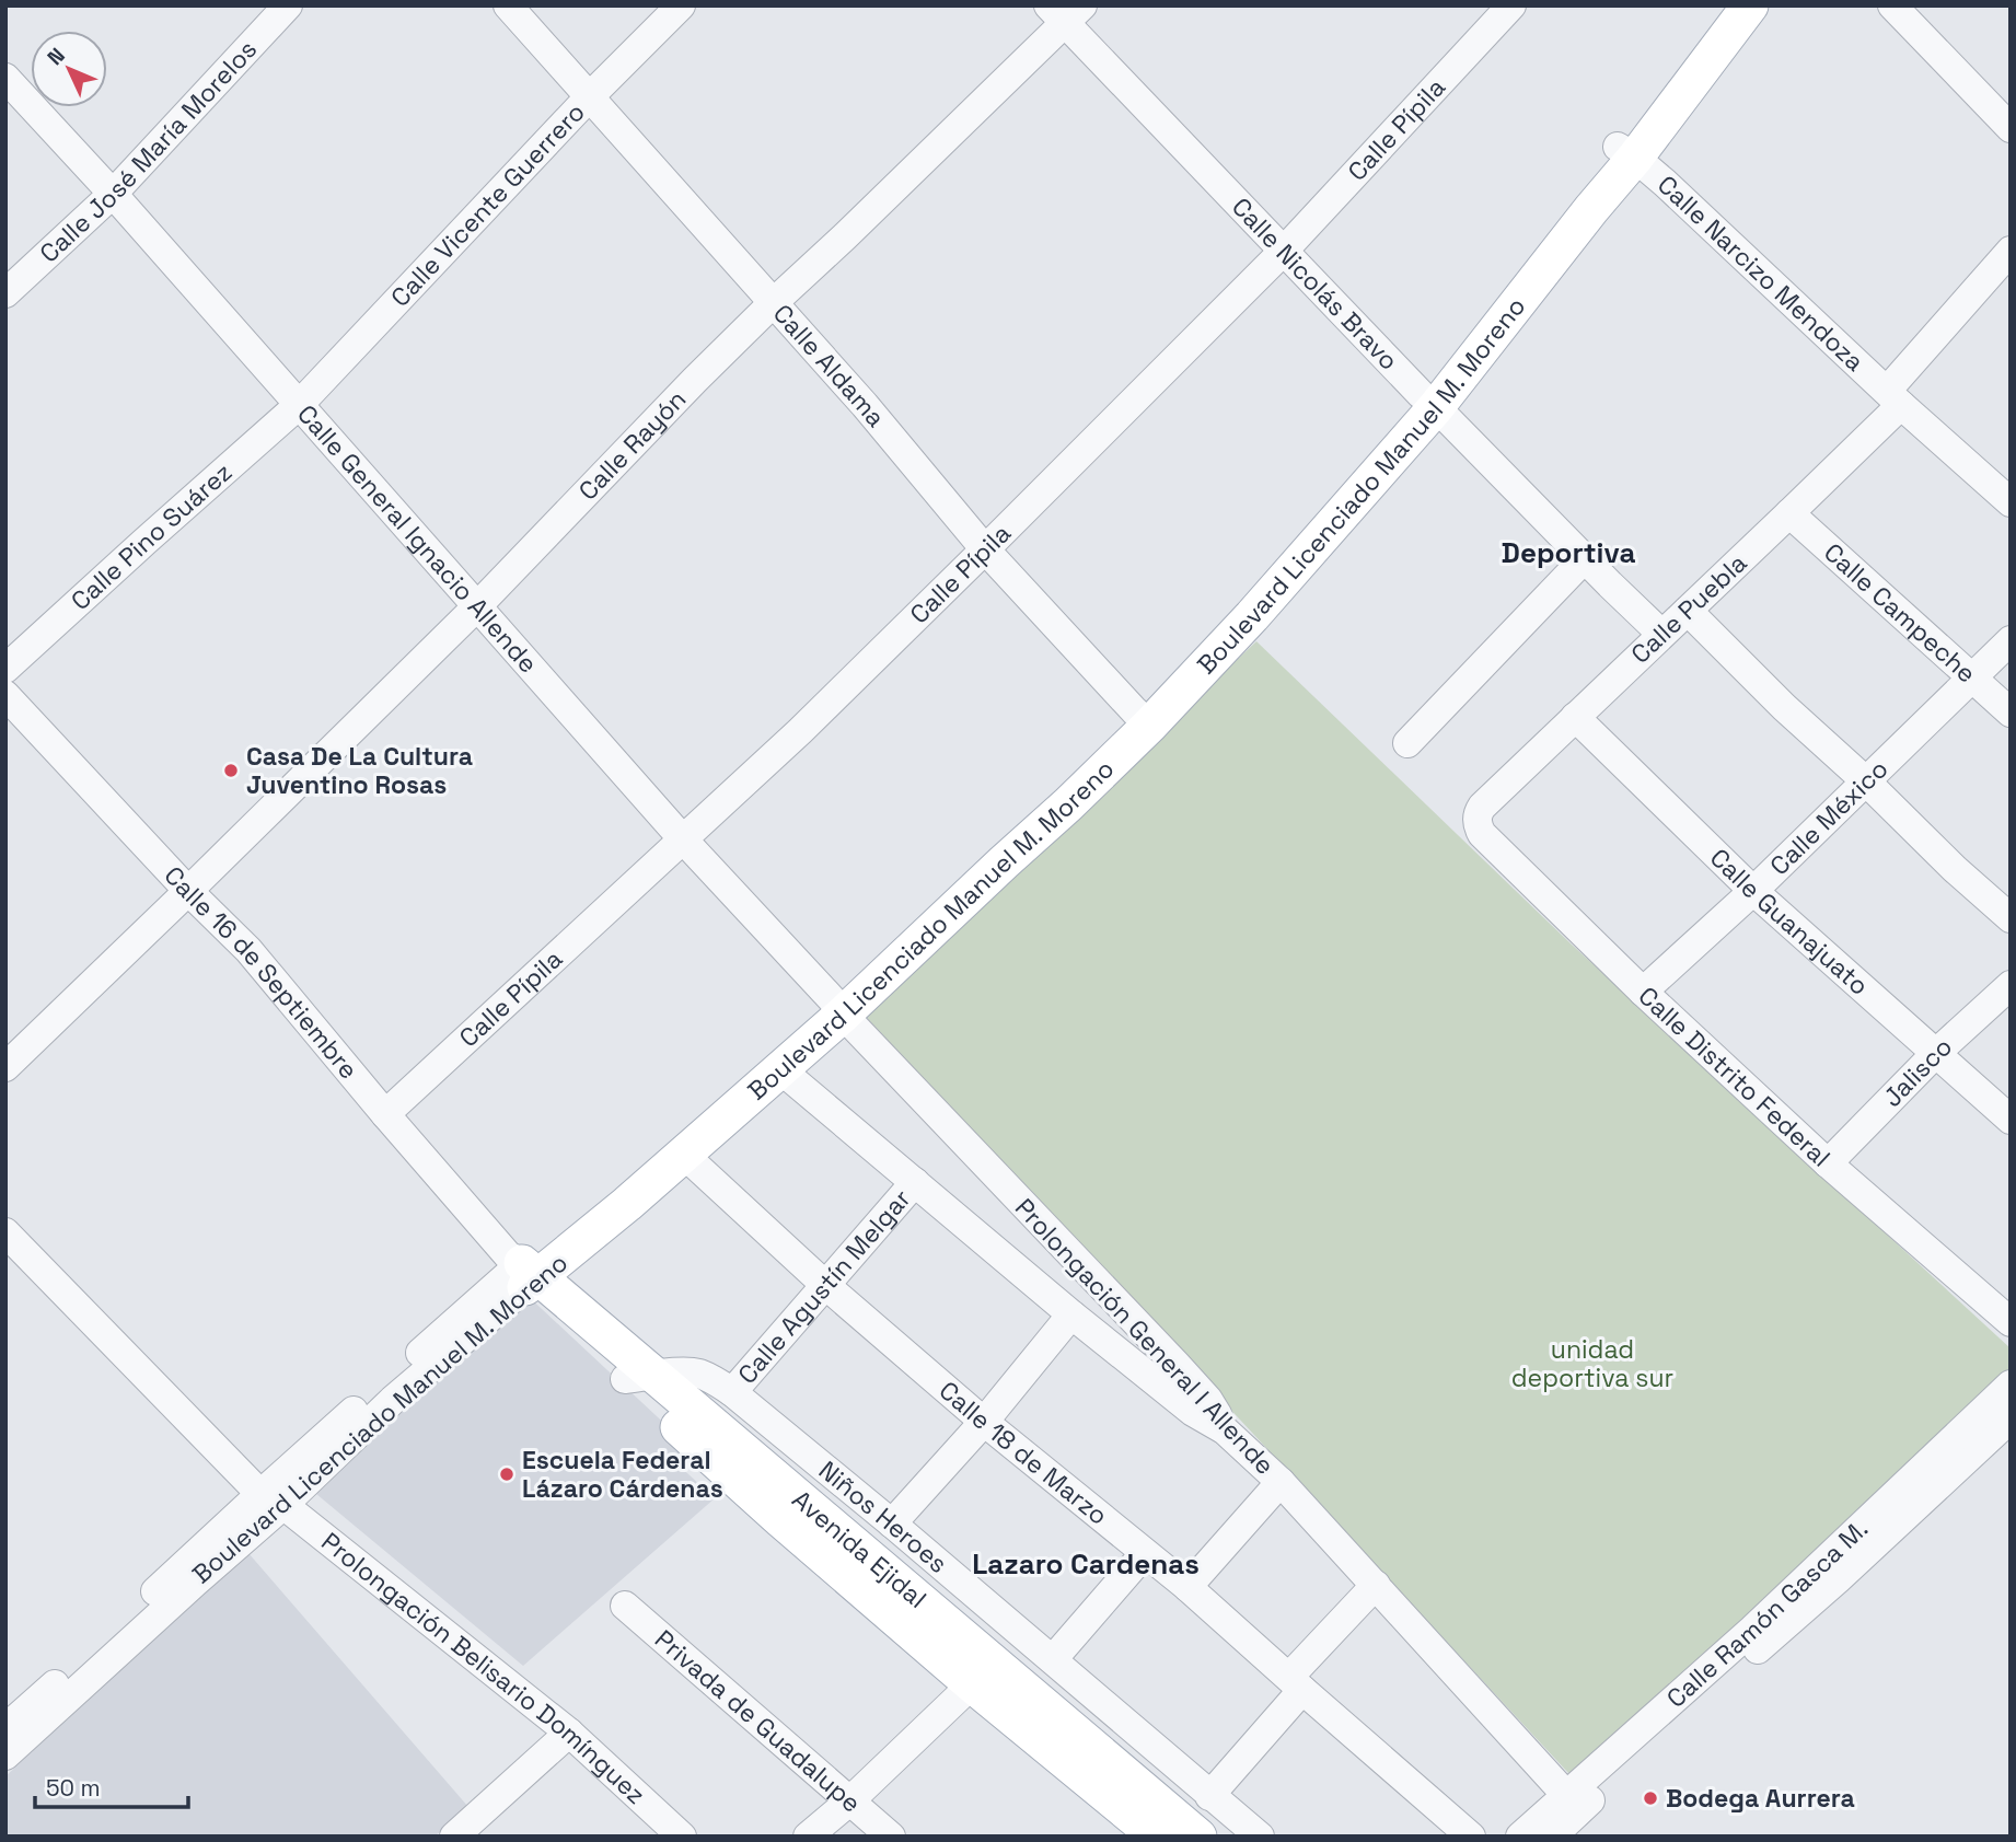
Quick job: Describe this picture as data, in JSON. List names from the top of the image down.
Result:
{
  "streets": {
    "main road": ["Boulevard Licenciado Manuel M. Moreno", "Avenida Ejidal"],
    "street": [
      "Calle Pípila",
      "Calle José María Morelos",
      "Calle Vicente Guerrero",
      "Calle Narcizo Mendoza",
      "Calle Nicolás Bravo",
      "Calle Aldama",
      "Calle Rayón",
      "Calle Pino Suárez",
      "Calle General Ignacio Allende",
      "Calle Puebla",
      "Calle Campeche",
      "Calle México",
      "Calle Guanajuato",
      "Calle 16 de Septiembre",
      "Jalisco",
      "Calle Distrito Federal",
      "Calle Agustín Melgar",
      "Prolongación General I Allende",
      "Calle 18 de Marzo",
      "Niños Heroes",
      "Calle Ramón Gasca M.",
      "Prolongación Belisario Domínguez",
      "Privada de Guadalupe"
    ]
  },
  "crossings": [
    ["Calle Pípila", "Calle Nicolás Bravo"],
    ["Calle Pípila", "Calle Aldama"],
    ["Calle Pípila", "Calle General Ignacio Allende"],
    ["Calle Pípila", "Calle 16 de Septiembre"],
    ["Calle José María Morelos", "Calle General Ignacio Allende"],
    ["Calle Vicente Guerrero", "Calle Aldama"],
    ["Calle Vicente Guerrero", "Calle Pino Suárez"],
    ["Calle Vicente Guerrero", "Calle General Ignacio Allende"],
    ["Calle Narcizo Mendoza", "Boulevard Licenciado Manuel M. Moreno"],
    ["Calle Narcizo Mendoza", "Calle Puebla"],
    ["Calle Nicolás Bravo", "Calle Rayón"],
    ["Calle Nicolás Bravo", "Boulevard Licenciado Manuel M. Moreno"],
    ["Calle Nicolás Bravo", "Calle Puebla"],
    ["Calle Aldama", "Calle Rayón"],
    ["Calle Aldama", "Boulevard Licenciado Manuel M. Moreno"],
    ["Calle Rayón", "Calle General Ignacio Allende"],
    ["Calle Rayón", "Calle 16 de Septiembre"],
    ["Boulevard Licenciado Manuel M. Moreno", "Calle General Ignacio Allende"],
    ["Boulevard Licenciado Manuel M. Moreno", "Calle 16 de Septiembre"],
    ["Boulevard Licenciado Manuel M. Moreno", "Prolongación General I Allende"],
    ["Boulevard Licenciado Manuel M. Moreno", "Calle 18 de Marzo"],
    ["Boulevard Licenciado Manuel M. Moreno", "Avenida Ejidal"],
    ["Boulevard Licenciado Manuel M. Moreno", "Prolongación Belisario Domínguez"],
    ["Calle Pino Suárez", "Calle General Ignacio Allende"],
    ["Calle General Ignacio Allende", "Prolongación General I Allende"],
    ["Calle Puebla", "Calle Campeche"],
    ["Calle Puebla", "Calle Guanajuato"],
    ["Calle Puebla", "Calle Distrito Federal"],
    ["Calle Campeche", "Calle México"],
    ["Calle México", "Calle Guanajuato"],
    ["Calle México", "Calle Distrito Federal"],
    ["Calle Guanajuato", "Jalisco"],
    ["Calle 16 de Septiembre", "Avenida Ejidal"],
    ["Jalisco", "Calle Distrito Federal"],
    ["Calle Agustín Melgar", "Calle 18 de Marzo"],
    ["Calle Agustín Melgar", "Niños Heroes"],
    ["Prolongación General I Allende", "Calle Ramón Gasca M."],
    ["Niños Heroes", "Avenida Ejidal"]
  ],
  "districts": ["Deportiva", "Lazaro Cardenas"],
  "parks": ["unidad deportiva sur"],
  "places": ["Casa De La Cultura Juventino Rosas", "Escuela Federal Lázaro Cárdenas", "Bodega Aurrera"],
  "scale_bar": "50 m",
  "north": "top left"
}
